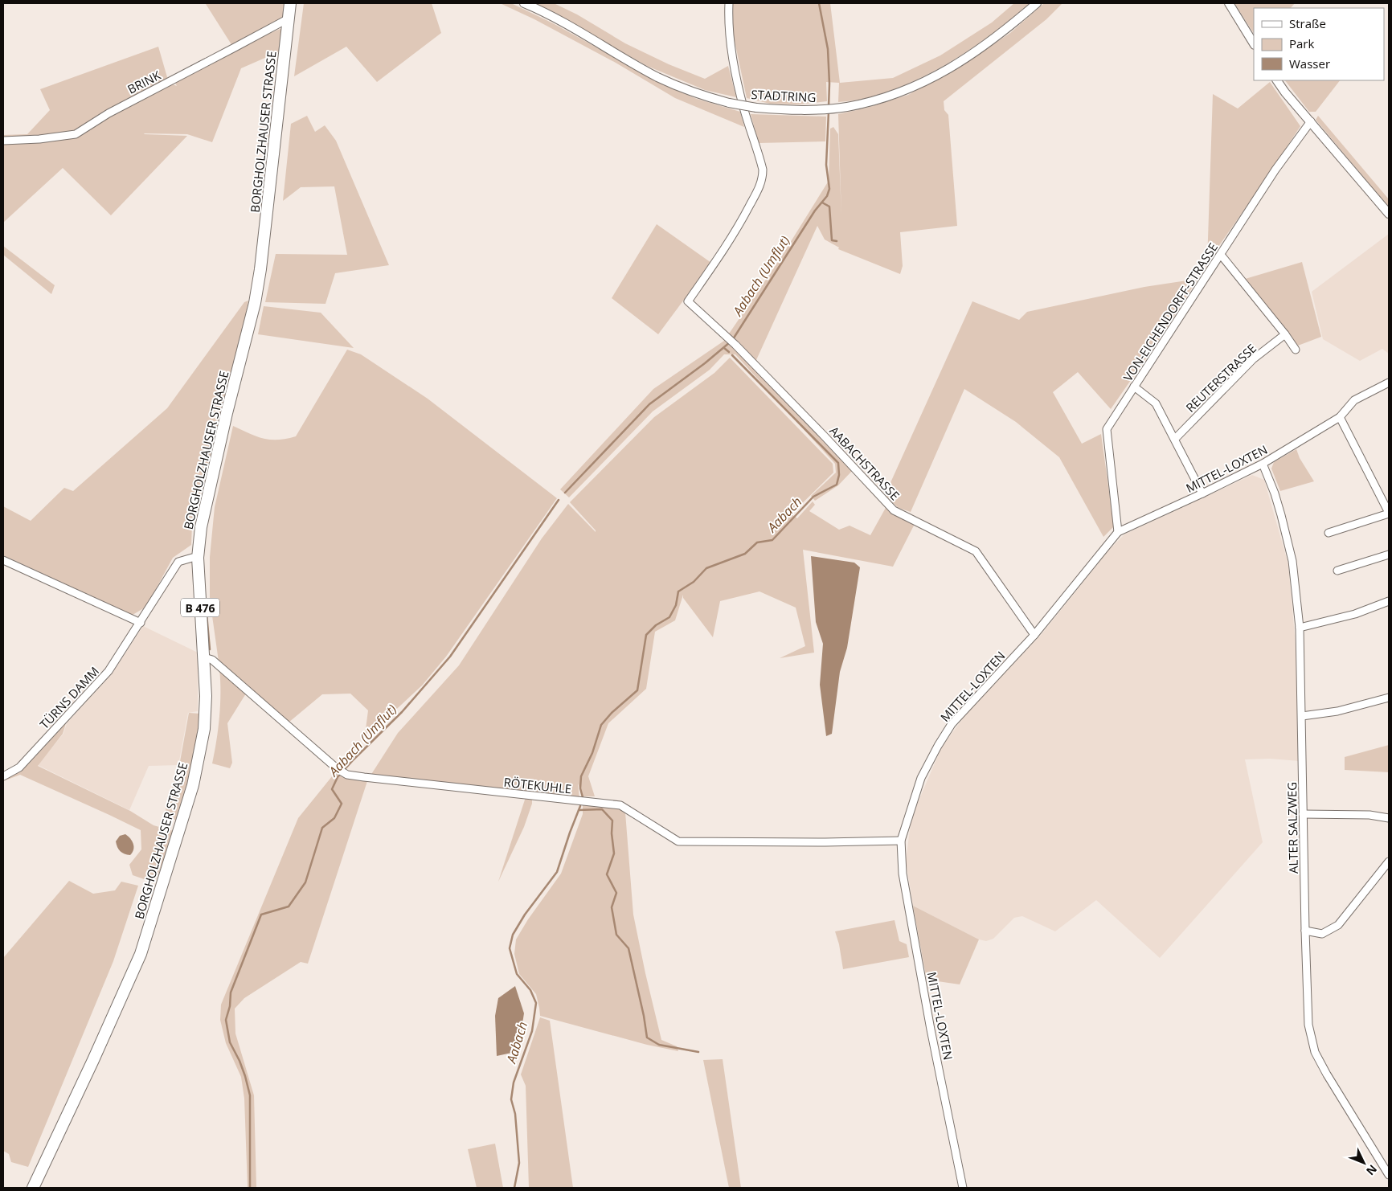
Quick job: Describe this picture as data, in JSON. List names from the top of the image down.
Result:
{
  "streets": {
    "main road": ["BORGHOLZHAUSER STRASSE", "B 476"],
    "street": [
      "BRINK",
      "STADTRING",
      "VON-EICHENDORFF-STRASSE",
      "REUTERSTRASSE",
      "AABACHSTRASSE",
      "MITTEL-LOXTEN",
      "TÜRNS DAMM",
      "RÖTEKUHLE",
      "ALTER SALZWEG"
    ]
  },
  "crossings": [
    ["BRINK", "BORGHOLZHAUSER STRASSE"],
    ["BORGHOLZHAUSER STRASSE", "TÜRNS DAMM"],
    ["BORGHOLZHAUSER STRASSE", "RÖTEKUHLE"],
    ["VON-EICHENDORFF-STRASSE", "MITTEL-LOXTEN"],
    ["AABACHSTRASSE", "MITTEL-LOXTEN"],
    ["MITTEL-LOXTEN", "RÖTEKUHLE"],
    ["MITTEL-LOXTEN", "ALTER SALZWEG"]
  ],
  "water": ["Aabach (Umflut)", "Aabach"],
  "legend": ["Straße", "Park", "Wasser"],
  "north": "bottom right"
}
